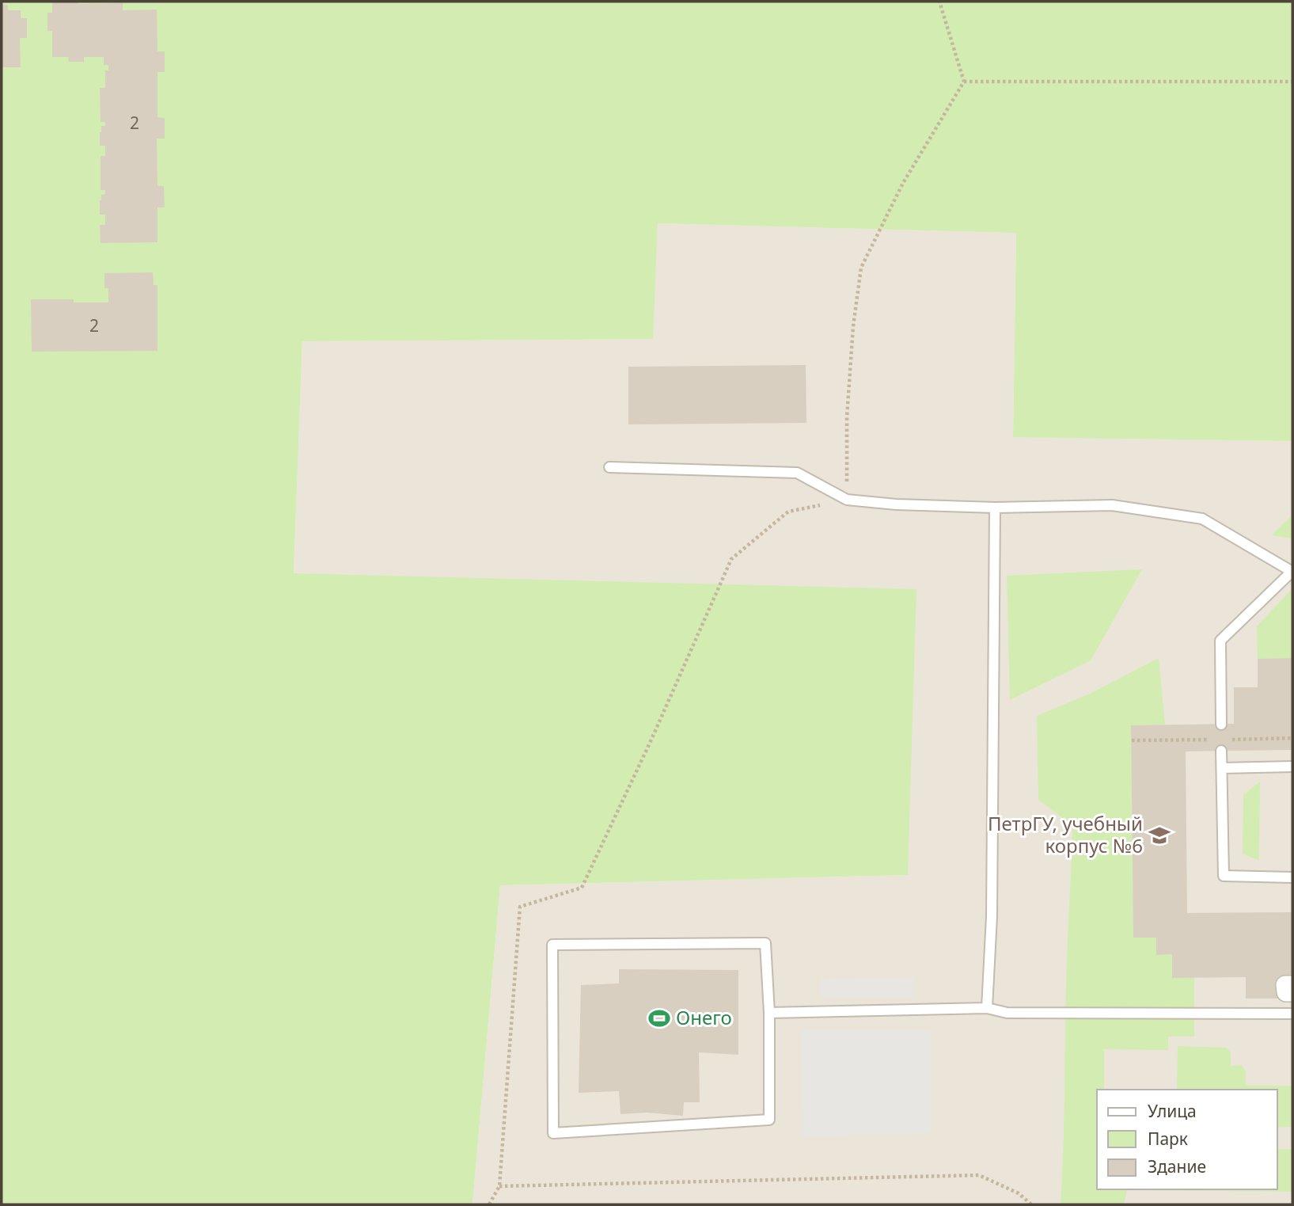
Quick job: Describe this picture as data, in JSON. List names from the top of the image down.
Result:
{
  "places": {
    "school or university": ["ПетрГУ, учебный корпус №6"],
    "sports": ["Онего"]
  },
  "house_numbers": ["2", "2"],
  "legend": ["Улица", "Парк", "Здание"]
}
